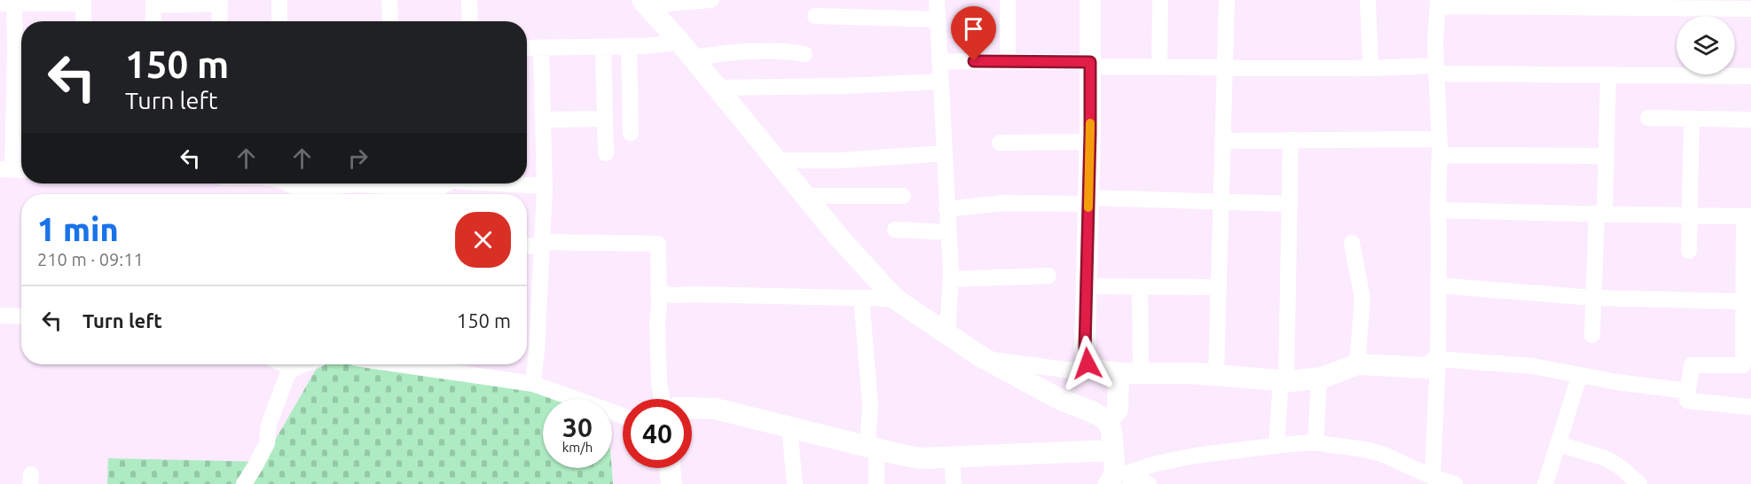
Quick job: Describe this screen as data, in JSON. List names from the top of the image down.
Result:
{
  "page": {
    "turn": ["150 m", "Turn left"],
    "heading": ["1 min", "210 m · 09:11"],
    "list": [
      {
        "name": "Turn left",
        "value": "150 m"
      }
    ],
    "speed": "30 km/h",
    "limit": "40"
  }
}
